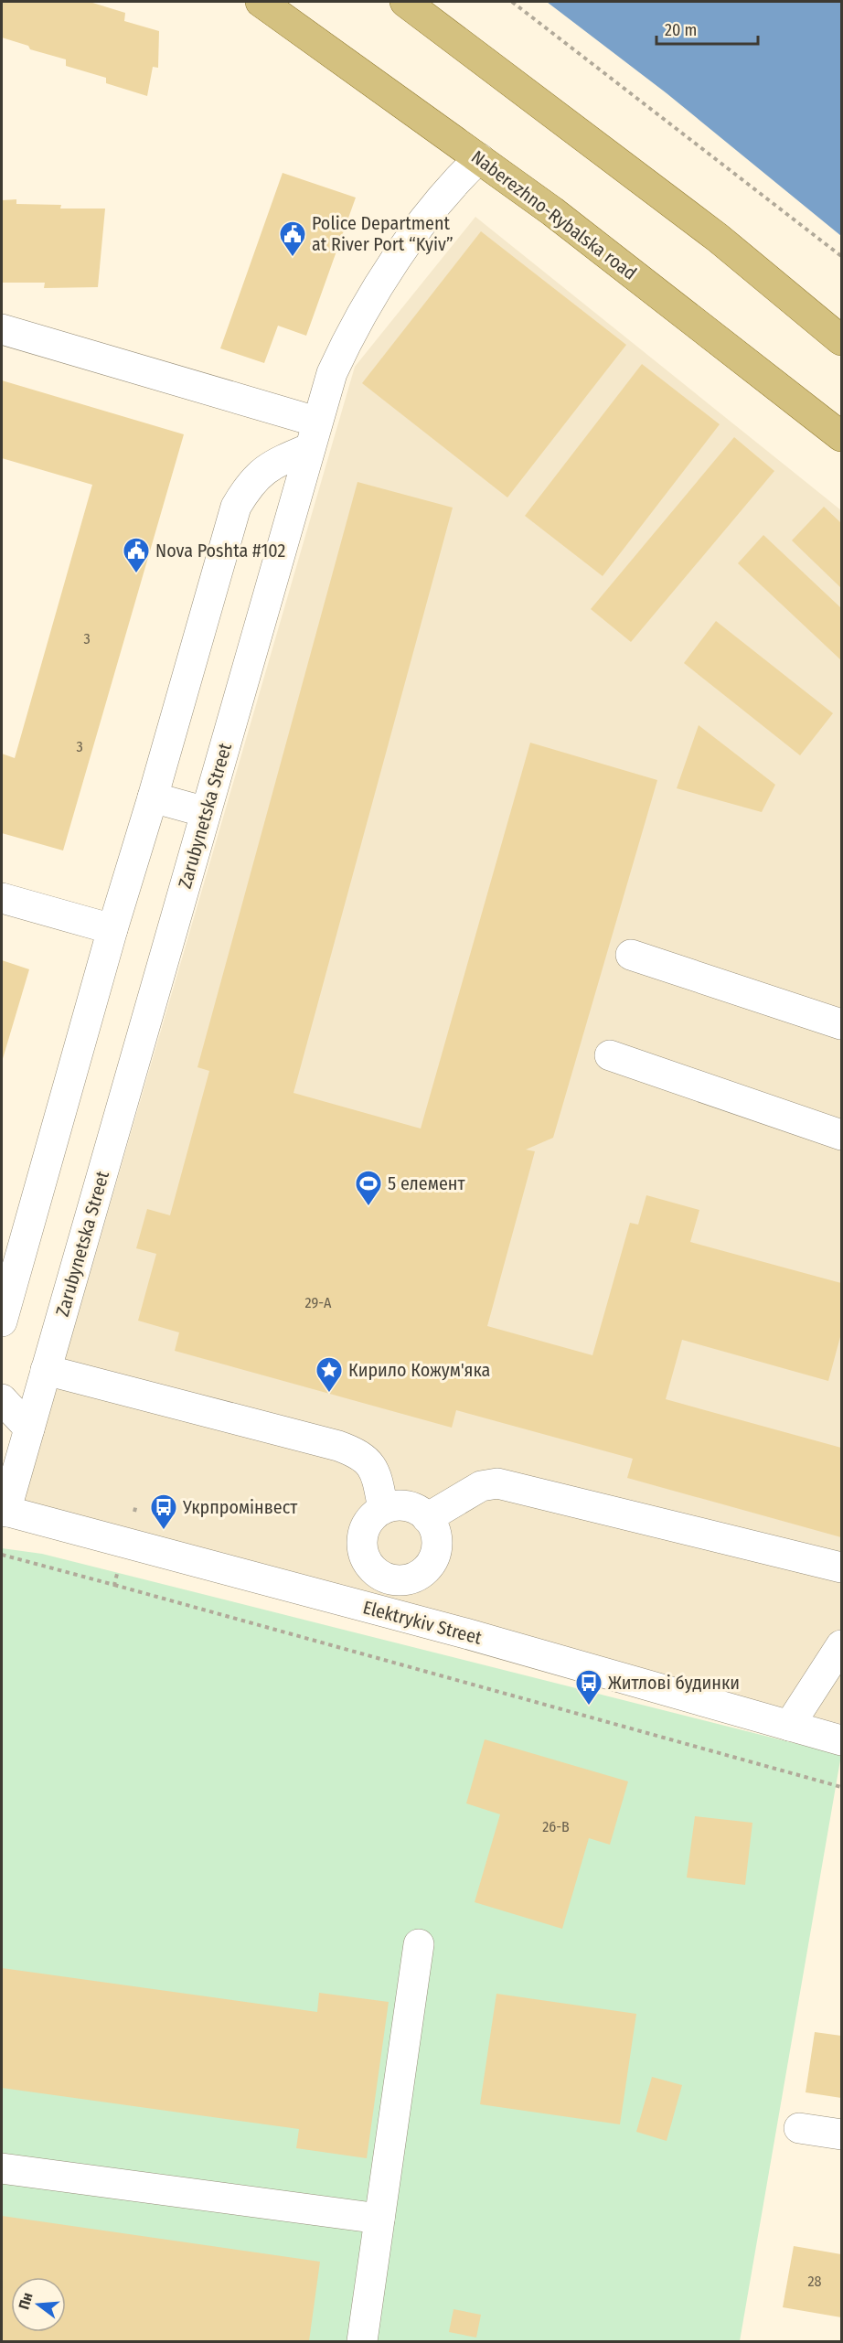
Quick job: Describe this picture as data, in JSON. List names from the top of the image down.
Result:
{
  "streets": {
    "main road": ["Naberezhno-Rybalska road"],
    "street": ["Zarubynetska Street", "Elektrykiv Street"]
  },
  "crossings": [
    ["Naberezhno-Rybalska road", "Zarubynetska Street"],
    ["Zarubynetska Street", "Elektrykiv Street"]
  ],
  "places": {
    "public building": ["Police Department at River Port “Kyiv”", "Nova Poshta #102"],
    "sports": ["5 елемент"],
    "place": ["Кирило Кожум'яка"],
    "bus stop": ["Укрпромінвест", "Житлові будинки"]
  },
  "house_numbers": [
    "3",
    "3",
    "29-А",
    "26-В",
    "28"
  ],
  "scale_bar": "20 m",
  "north": "left"
}
